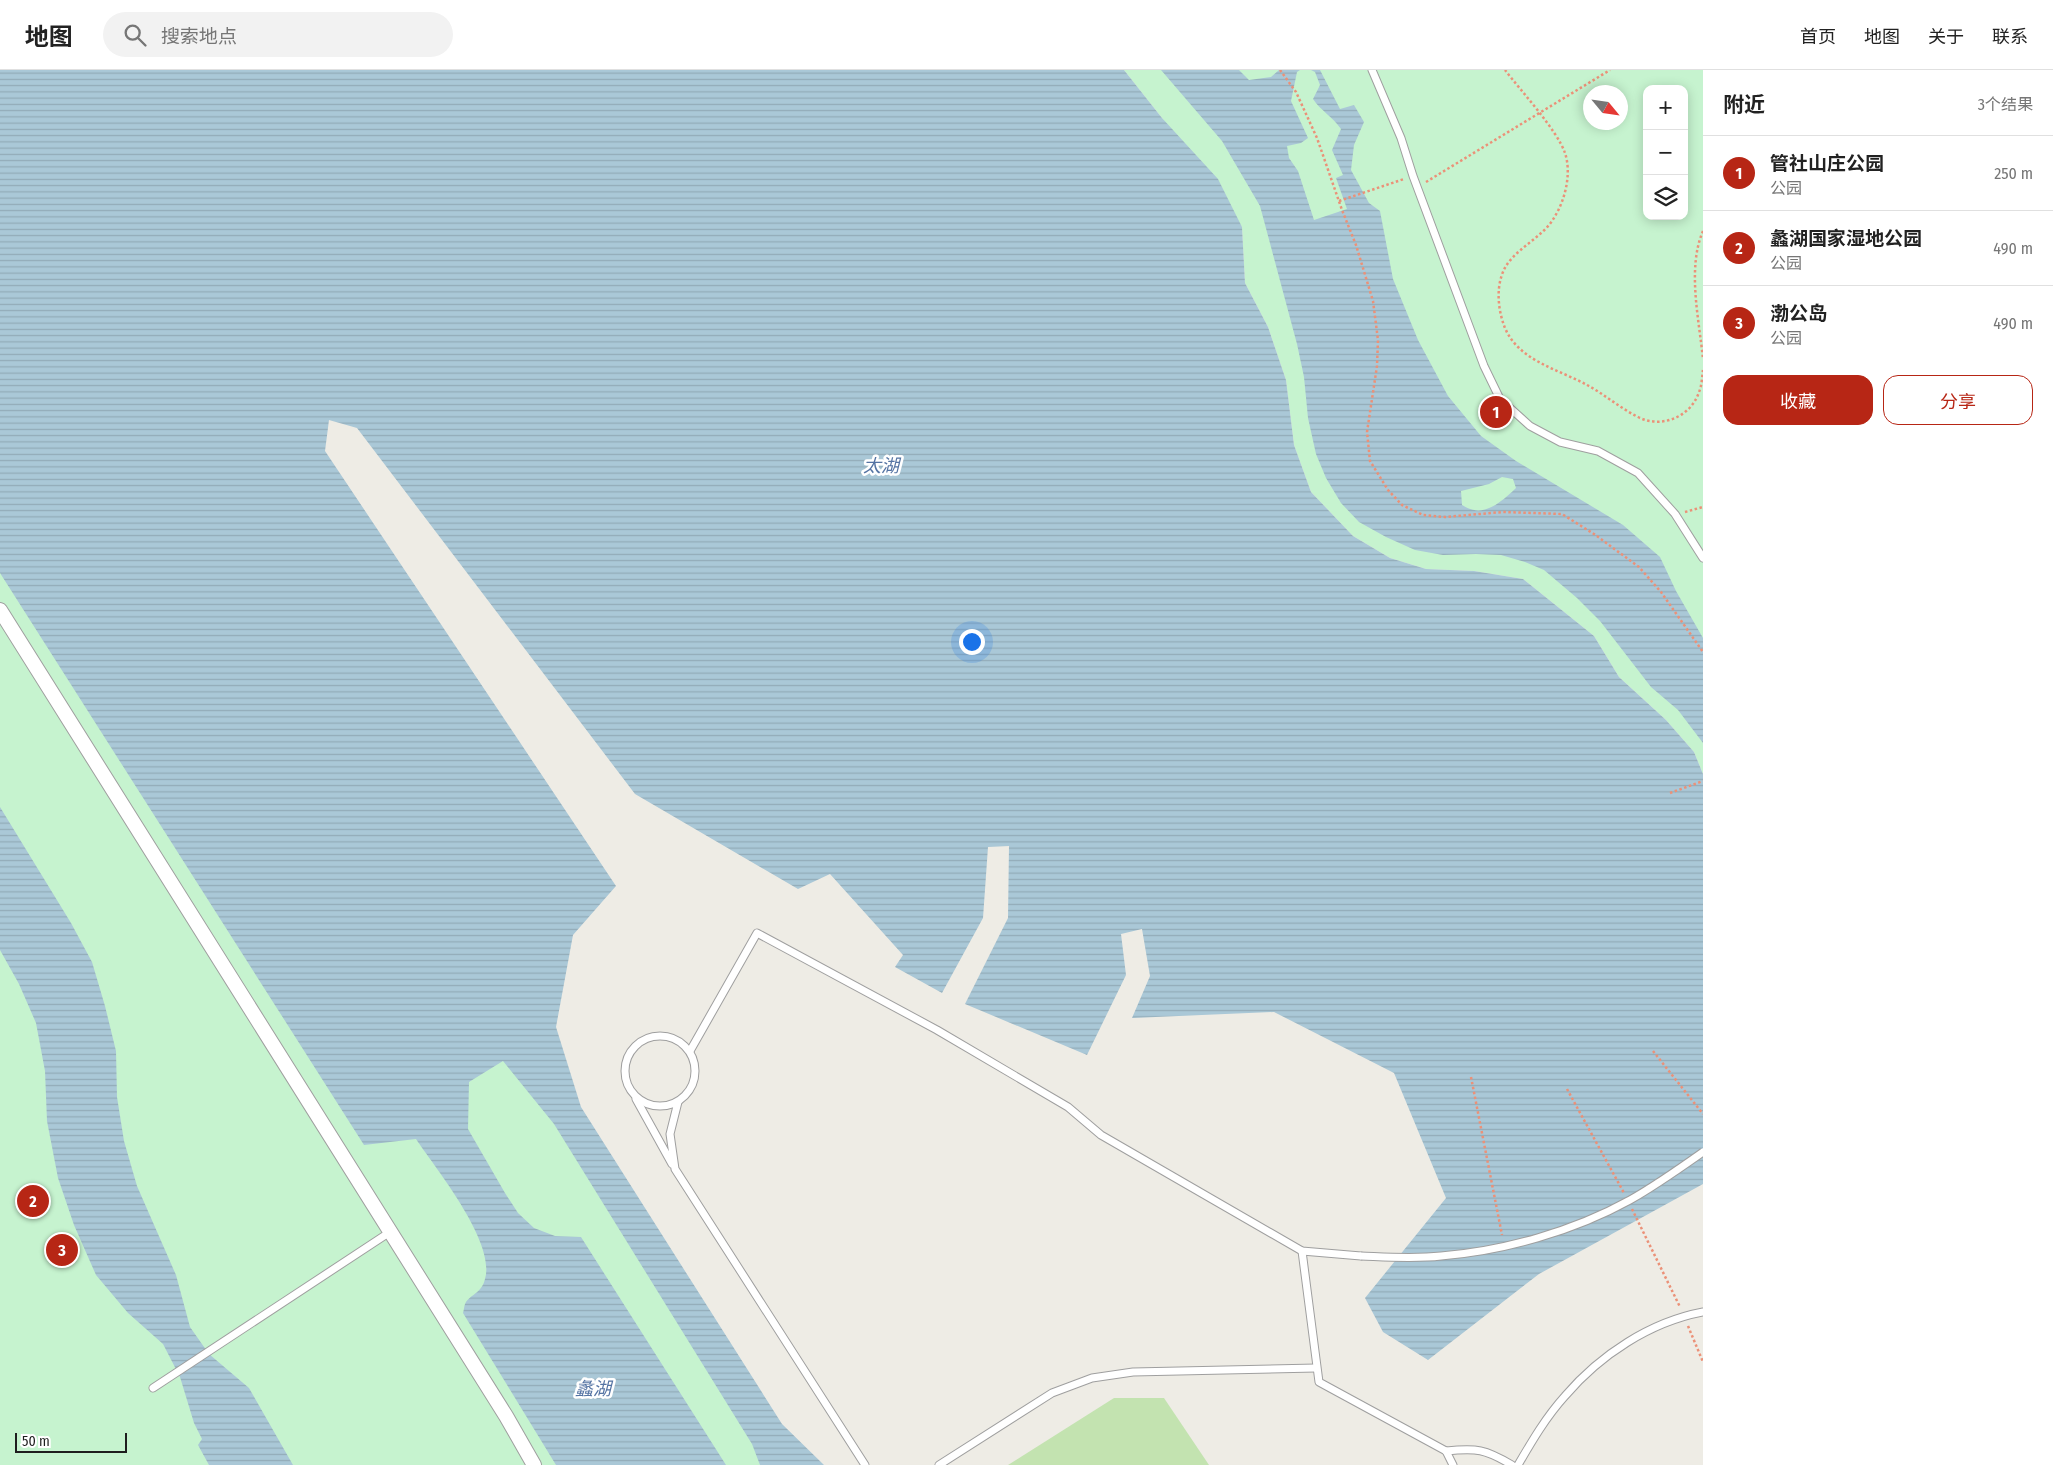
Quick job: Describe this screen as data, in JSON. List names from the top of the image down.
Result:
{
  "water": ["太湖", "蠡湖"],
  "scale_bar": "50 m",
  "north": "bottom right",
  "page": {
    "header": "地图",
    "search": "搜索地点",
    "nav": [
      "首页",
      "地图",
      "关于",
      "联系"
    ],
    "heading": ["附近", "3个结果"],
    "map_buttons": ["+", "−"],
    "list": [
      {
        "mark": "1",
        "name": "管社山庄公园",
        "note": "公园",
        "value": "250 m"
      },
      {
        "mark": "2",
        "name": "蠡湖国家湿地公园",
        "note": "公园",
        "value": "490 m"
      },
      {
        "mark": "3",
        "name": "渤公岛",
        "note": "公园",
        "value": "490 m"
      }
    ],
    "buttons": ["收藏", "分享"],
    "pins": ["1", "2", "3"],
    "scale": "50 m"
  }
}
